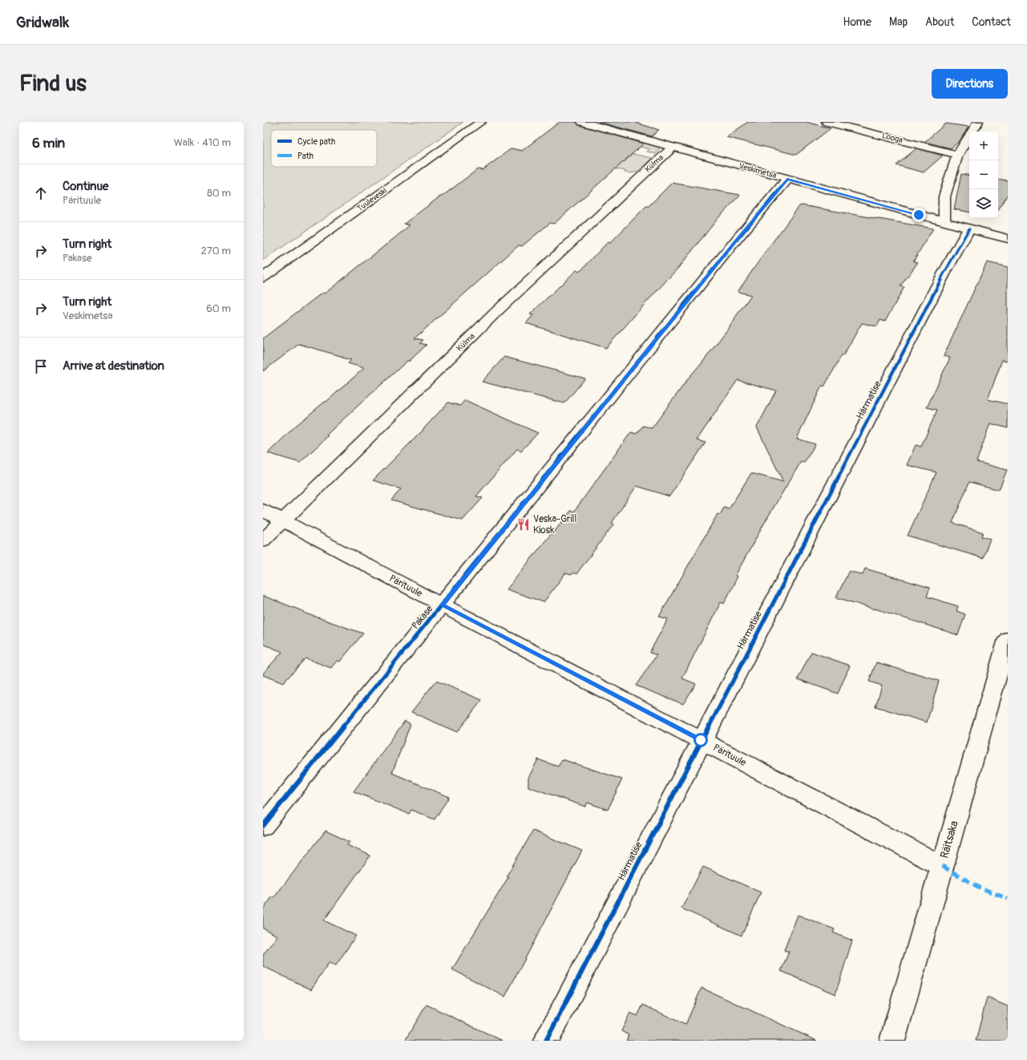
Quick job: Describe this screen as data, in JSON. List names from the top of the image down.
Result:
{
  "streets": {
    "street": [
      "Looga",
      "Külma",
      "Veskimetsa",
      "Tuuleveski",
      "Härmatise",
      "Pärituule",
      "Pakase",
      "Räitsaka"
    ]
  },
  "crossings": [
    ["Külma", "Veskimetsa"],
    ["Külma", "Pärituule"],
    ["Veskimetsa", "Härmatise"],
    ["Veskimetsa", "Pakase"],
    ["Härmatise", "Pärituule"],
    ["Pärituule", "Pakase"],
    ["Pärituule", "Räitsaka"]
  ],
  "places": {
    "restaurant": ["Veska-Grill Kiosk"]
  },
  "legend": ["Cycle path", "Path"],
  "page": {
    "header": "Gridwalk",
    "nav": [
      "Home",
      "Map",
      "About",
      "Contact"
    ],
    "buttons": "Directions",
    "title": "Find us",
    "heading": ["6 min", "Walk · 410 m"],
    "map_buttons": ["+", "−"],
    "list": [
      ["Continue", "Pärituule", "80 m"],
      ["Turn right", "Pakase", "270 m"],
      ["Turn right", "Veskimetsa", "60 m"],
      "Arrive at destination"
    ]
  }
}
